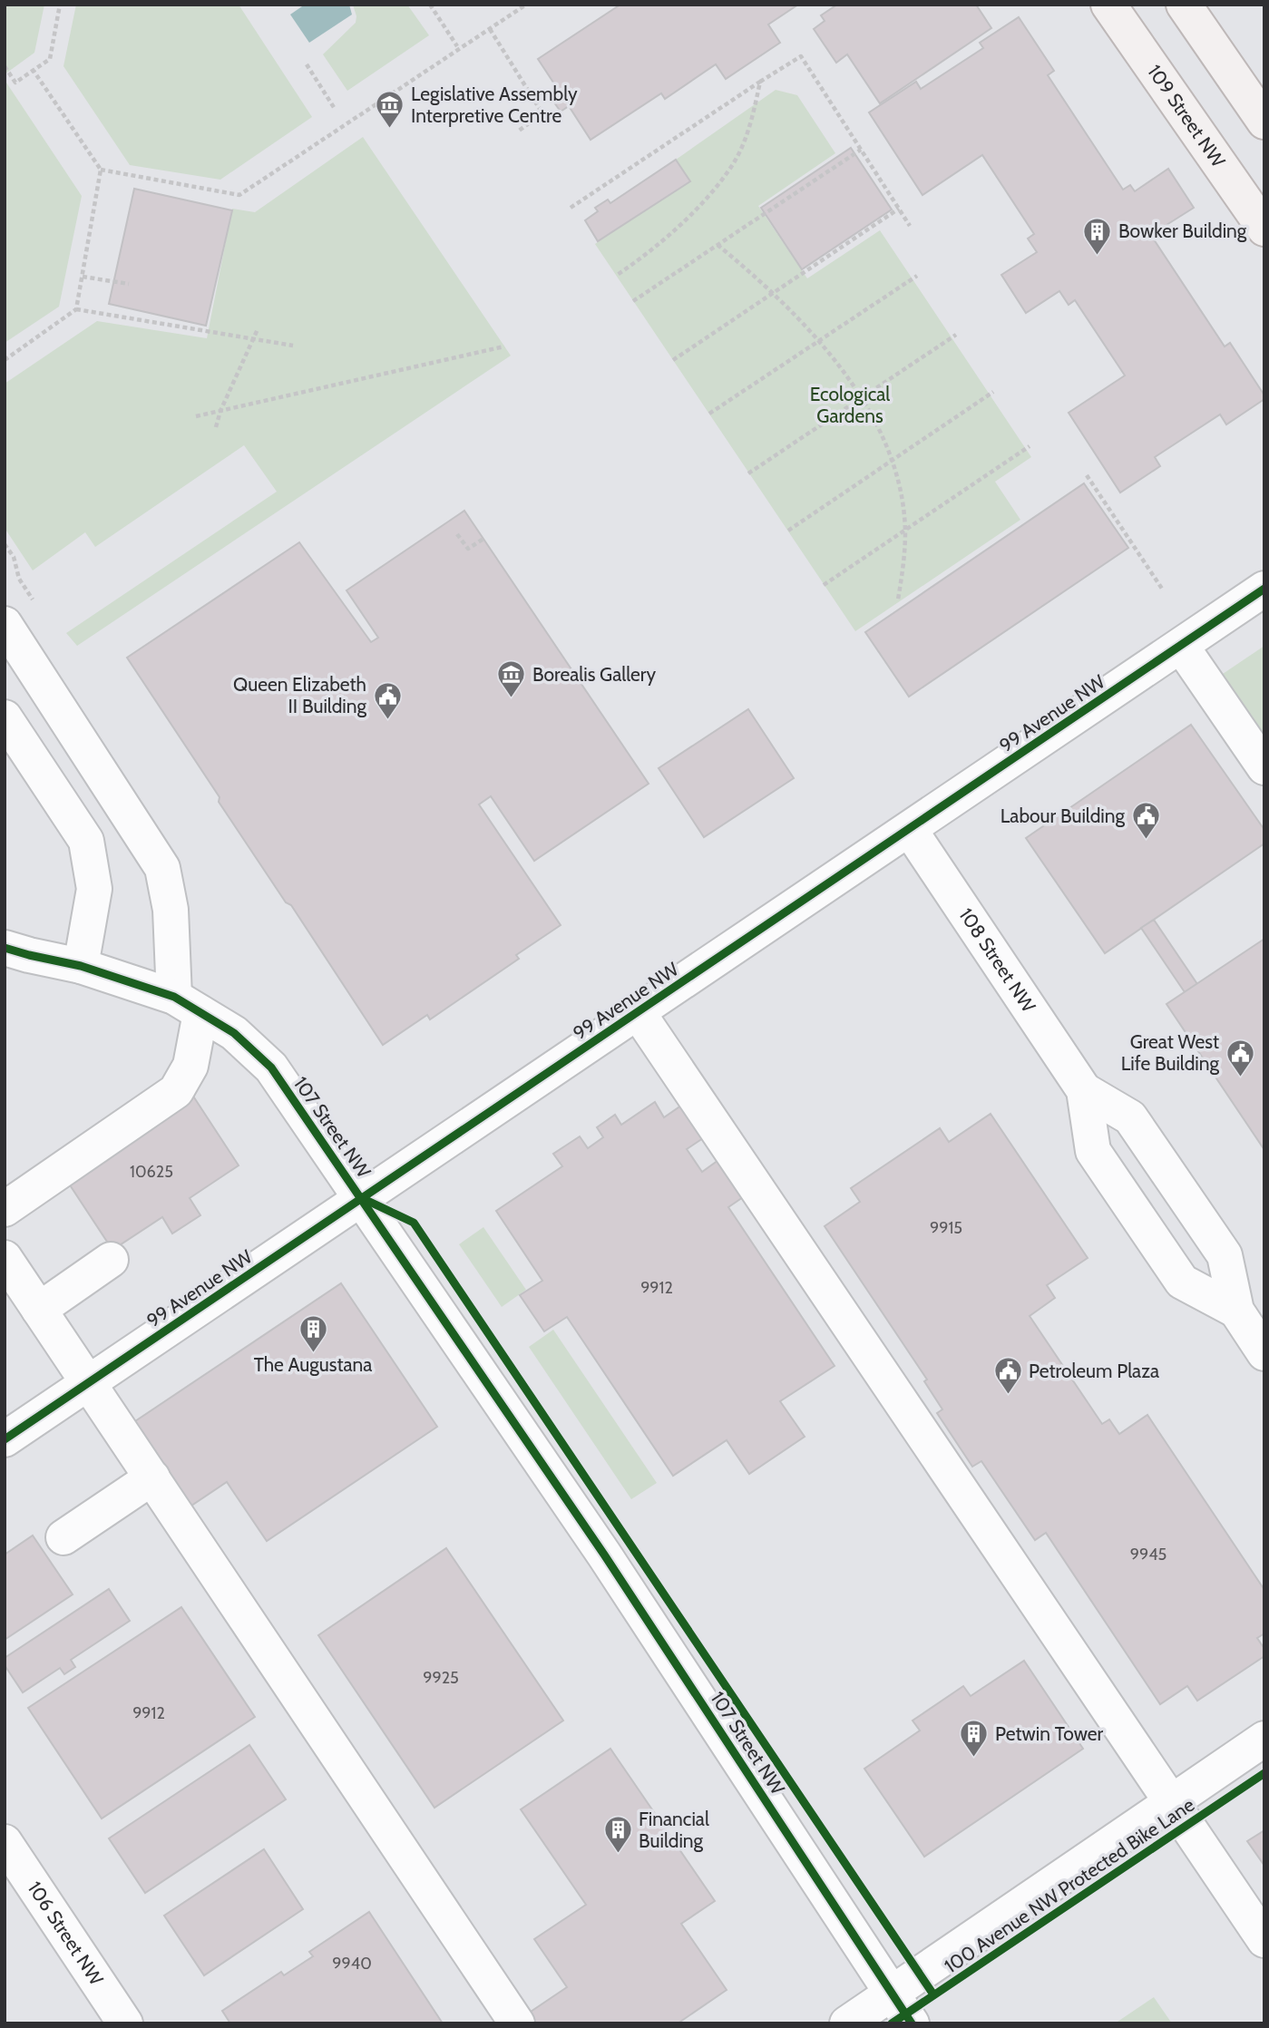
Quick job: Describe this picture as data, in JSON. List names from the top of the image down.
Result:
{
  "streets": {
    "main road": ["109 Street NW"],
    "street": [
      "99 Avenue NW",
      "108 Street NW",
      "107 Street NW",
      "106 Street NW"
    ],
    "cycle path": ["100 Avenue NW Protected Bike Lane"]
  },
  "crossings": [
    ["99 Avenue NW", "108 Street NW"],
    ["99 Avenue NW", "107 Street NW"]
  ],
  "parks": ["Ecological Gardens"],
  "places": {
    "museum": ["Legislative Assembly Interpretive Centre", "Borealis Gallery"],
    "building": [
      "Bowker Building",
      "The Augustana",
      "Petwin Tower",
      "Financial Building"
    ],
    "public building": [
      "Queen Elizabeth II Building",
      "Labour Building",
      "Great West Life Building",
      "Petroleum Plaza"
    ]
  },
  "house_numbers": [
    "10625",
    "9915",
    "9912",
    "9945",
    "9925",
    "9912",
    "9940"
  ]
}
